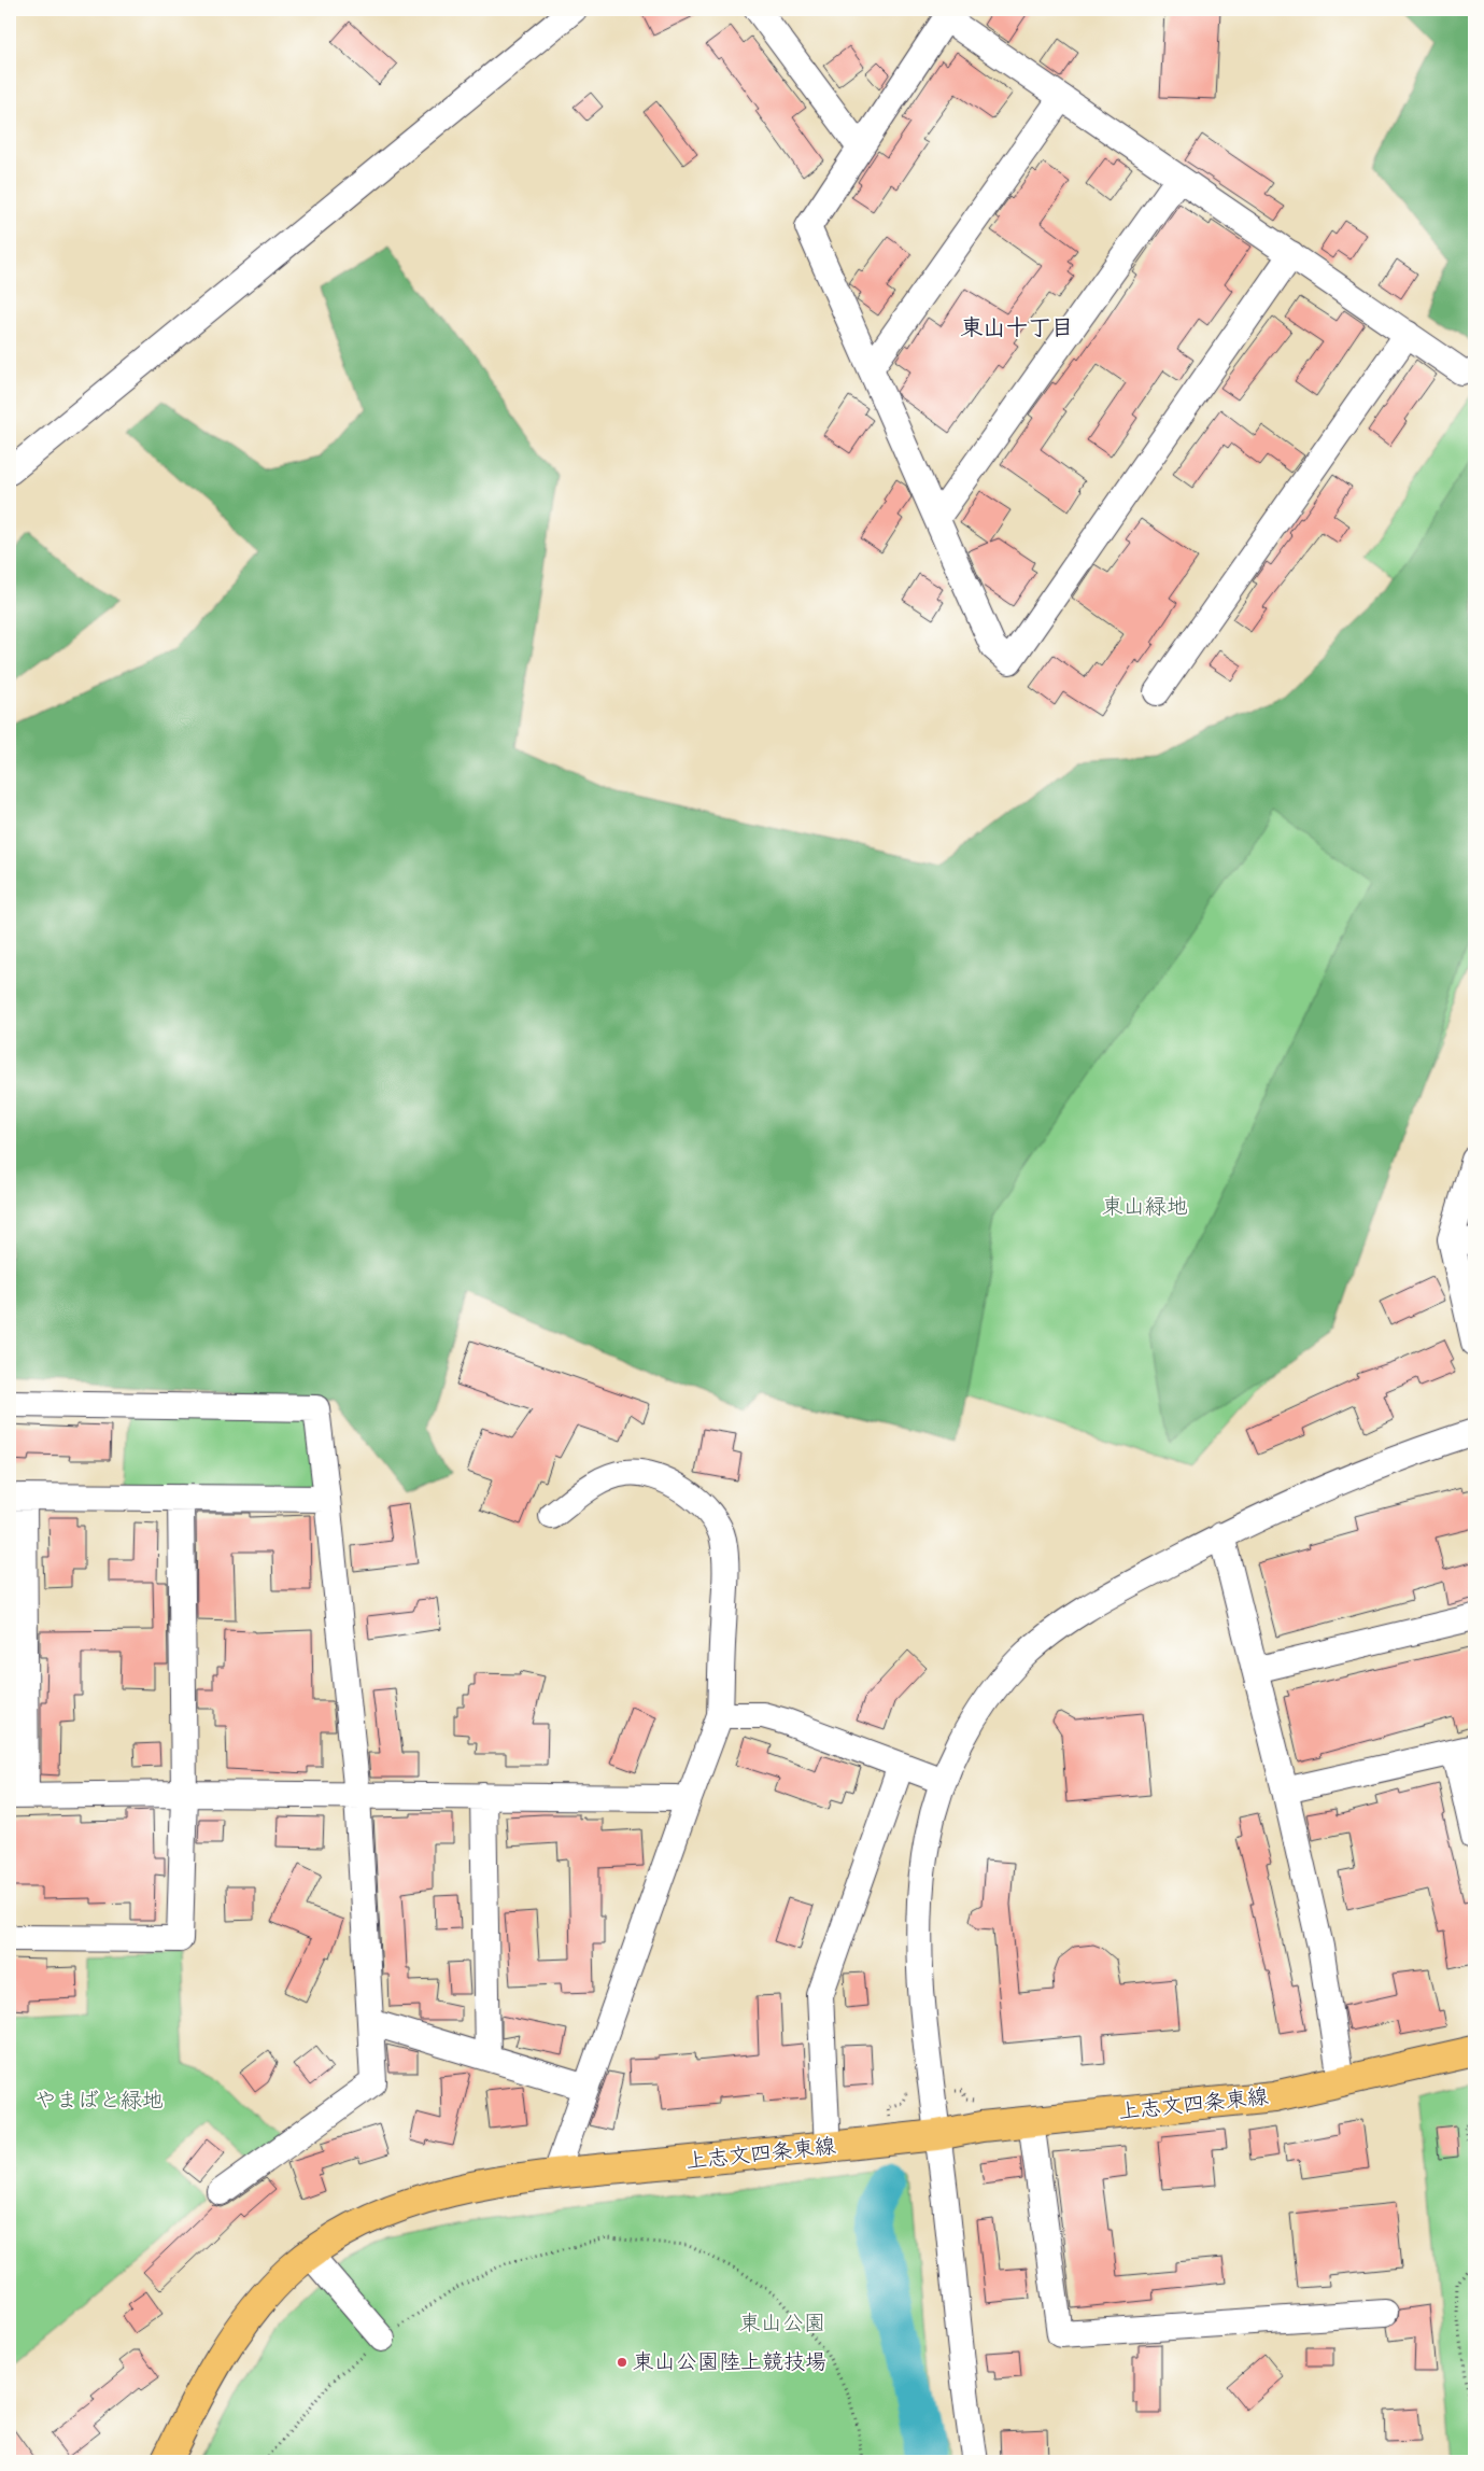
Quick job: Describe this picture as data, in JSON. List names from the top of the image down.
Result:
{
  "streets": {
    "main road": ["上志文四条東線"]
  },
  "districts": ["東山十丁目"],
  "parks": ["東山緑地", "やまばと緑地", "東山公園"],
  "places": ["東山公園陸上競技場"]
}
